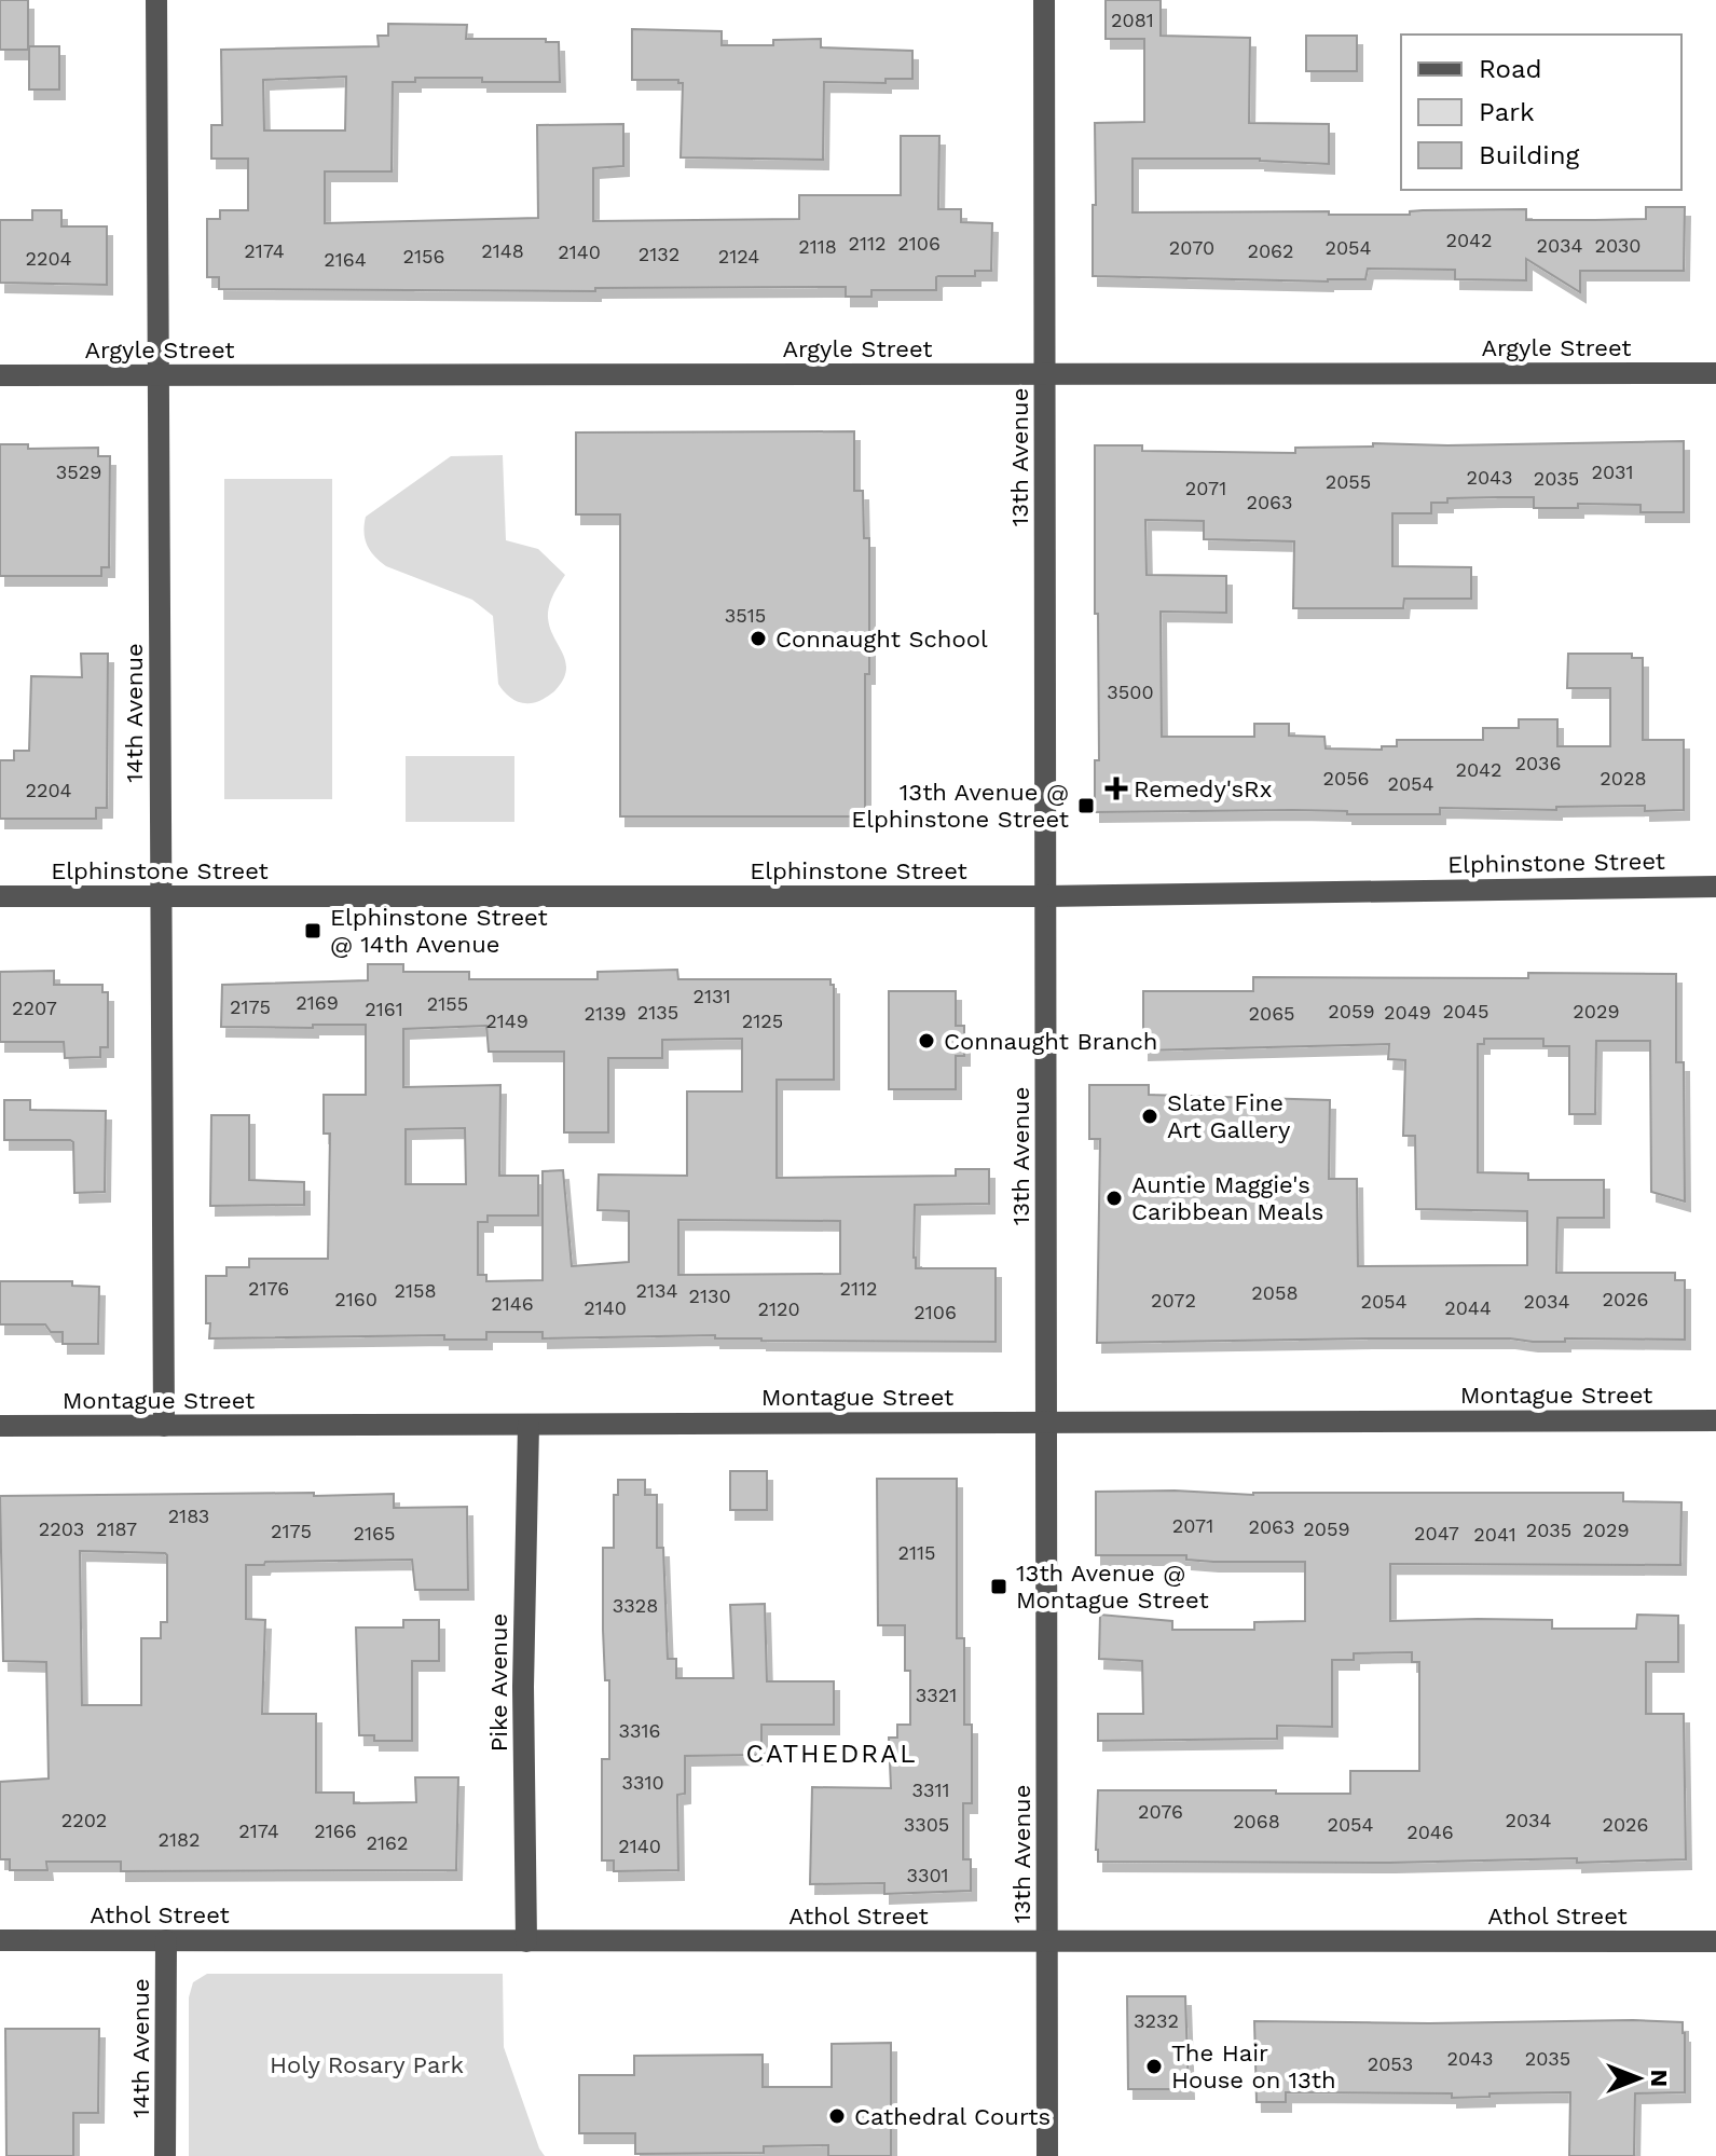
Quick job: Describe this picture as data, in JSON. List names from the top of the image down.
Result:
{
  "streets": {
    "street": [
      "Argyle Street",
      "13th Avenue",
      "14th Avenue",
      "Elphinstone Street",
      "Montague Street",
      "Pike Avenue",
      "Athol Street"
    ]
  },
  "crossings": [
    ["Argyle Street", "13th Avenue"],
    ["Argyle Street", "14th Avenue"],
    ["13th Avenue", "Elphinstone Street"],
    ["13th Avenue", "Montague Street"],
    ["13th Avenue", "Athol Street"],
    ["14th Avenue", "Elphinstone Street"],
    ["14th Avenue", "Montague Street"],
    ["14th Avenue", "Athol Street"],
    ["Montague Street", "Pike Avenue"],
    ["Pike Avenue", "Athol Street"]
  ],
  "districts": ["CATHEDRAL"],
  "parks": ["Holy Rosary Park"],
  "places": {
    "other": [
      "Connaught School",
      "Connaught Branch",
      "Slate Fine Art Gallery",
      "Auntie Maggie's Caribbean Meals",
      "The Hair House on 13th",
      "Cathedral Courts"
    ],
    "health": ["Remedy'sRx"],
    "transit": ["13th Avenue @ Elphinstone Street", "Elphinstone Street @ 14th Avenue", "13th Avenue @ Montague Street"]
  },
  "house_numbers": [
    "2081",
    "2042",
    "2112",
    "2106",
    "2034",
    "2030",
    "2118",
    "2070",
    "2054",
    "2174",
    "2148",
    "2062",
    "2140",
    "2132",
    "2156",
    "2124",
    "2204",
    "2164",
    "3529",
    "2031",
    "2043",
    "2035",
    "2055",
    "2071",
    "2063",
    "3515",
    "3500",
    "2036",
    "2042",
    "2056",
    "2028",
    "2054",
    "2204",
    "2131",
    "2169",
    "2155",
    "2175",
    "2207",
    "2161",
    "2059",
    "2045",
    "2029",
    "2135",
    "2049",
    "2139",
    "2065",
    "2149",
    "2125",
    "2176",
    "2112",
    "2158",
    "2134",
    "2058",
    "2130",
    "2160",
    "2026",
    "2072",
    "2054",
    "2034",
    "2146",
    "2140",
    "2044",
    "2120",
    "2106",
    "2183",
    "2071",
    "2063",
    "2203",
    "2187",
    "2059",
    "2035",
    "2029",
    "2175",
    "2165",
    "2047",
    "2041",
    "2115",
    "3328",
    "3321",
    "3316",
    "3310",
    "3311",
    "2076",
    "2202",
    "2034",
    "2068",
    "3305",
    "2054",
    "2026",
    "2174",
    "2166",
    "2046",
    "2182",
    "2162",
    "2140",
    "3301",
    "3232",
    "2043",
    "2035",
    "2053"
  ],
  "legend": ["Road", "Park", "Building"],
  "north": "right"
}
